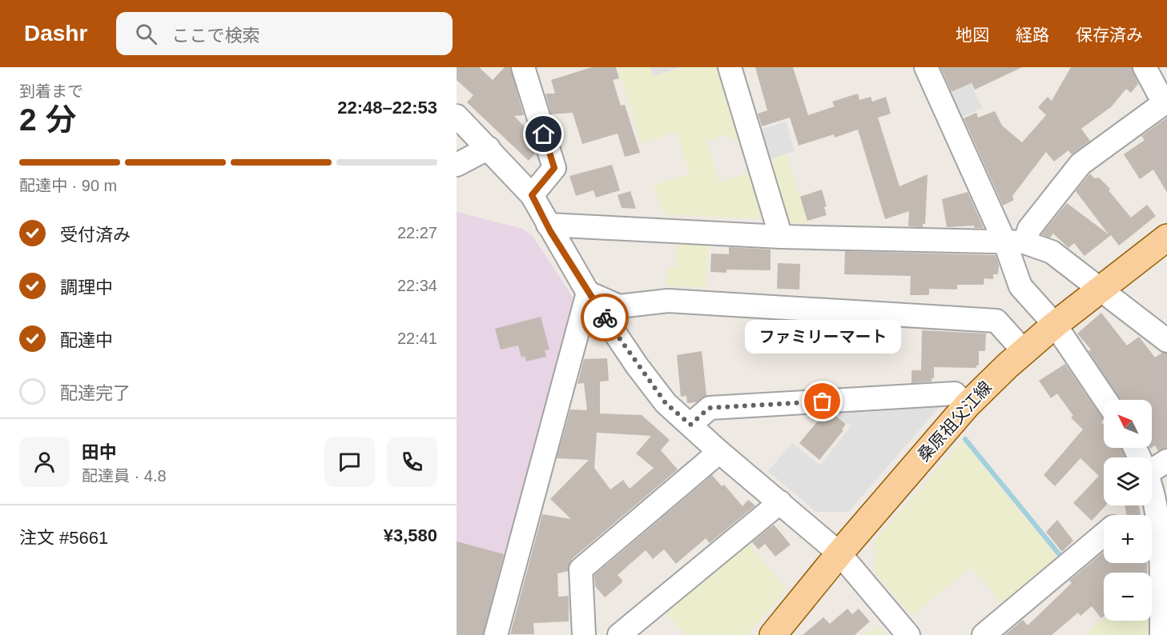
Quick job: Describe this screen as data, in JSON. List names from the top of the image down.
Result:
{
  "streets": {
    "main road": ["桑原祖父江線"]
  },
  "places": ["ファミリーマート"],
  "north": "top left",
  "page": {
    "header": "Dashr",
    "search": "ここで検索",
    "nav": ["地図", "経路", "保存済み"],
    "heading": ["2 分", "到着まで", "22:48–22:53"],
    "panel": [
      "田中",
      "配達員 · 4.8",
      "注文 #5661",
      "¥3,580"
    ],
    "bar": "配達中 · 90 m",
    "list": [
      ["受付済み", "22:27"],
      ["調理中", "22:34"],
      ["配達中", "22:41"],
      "配達完了"
    ],
    "bubble": "ファミリーマート",
    "map_buttons": ["+", "−"]
  }
}
